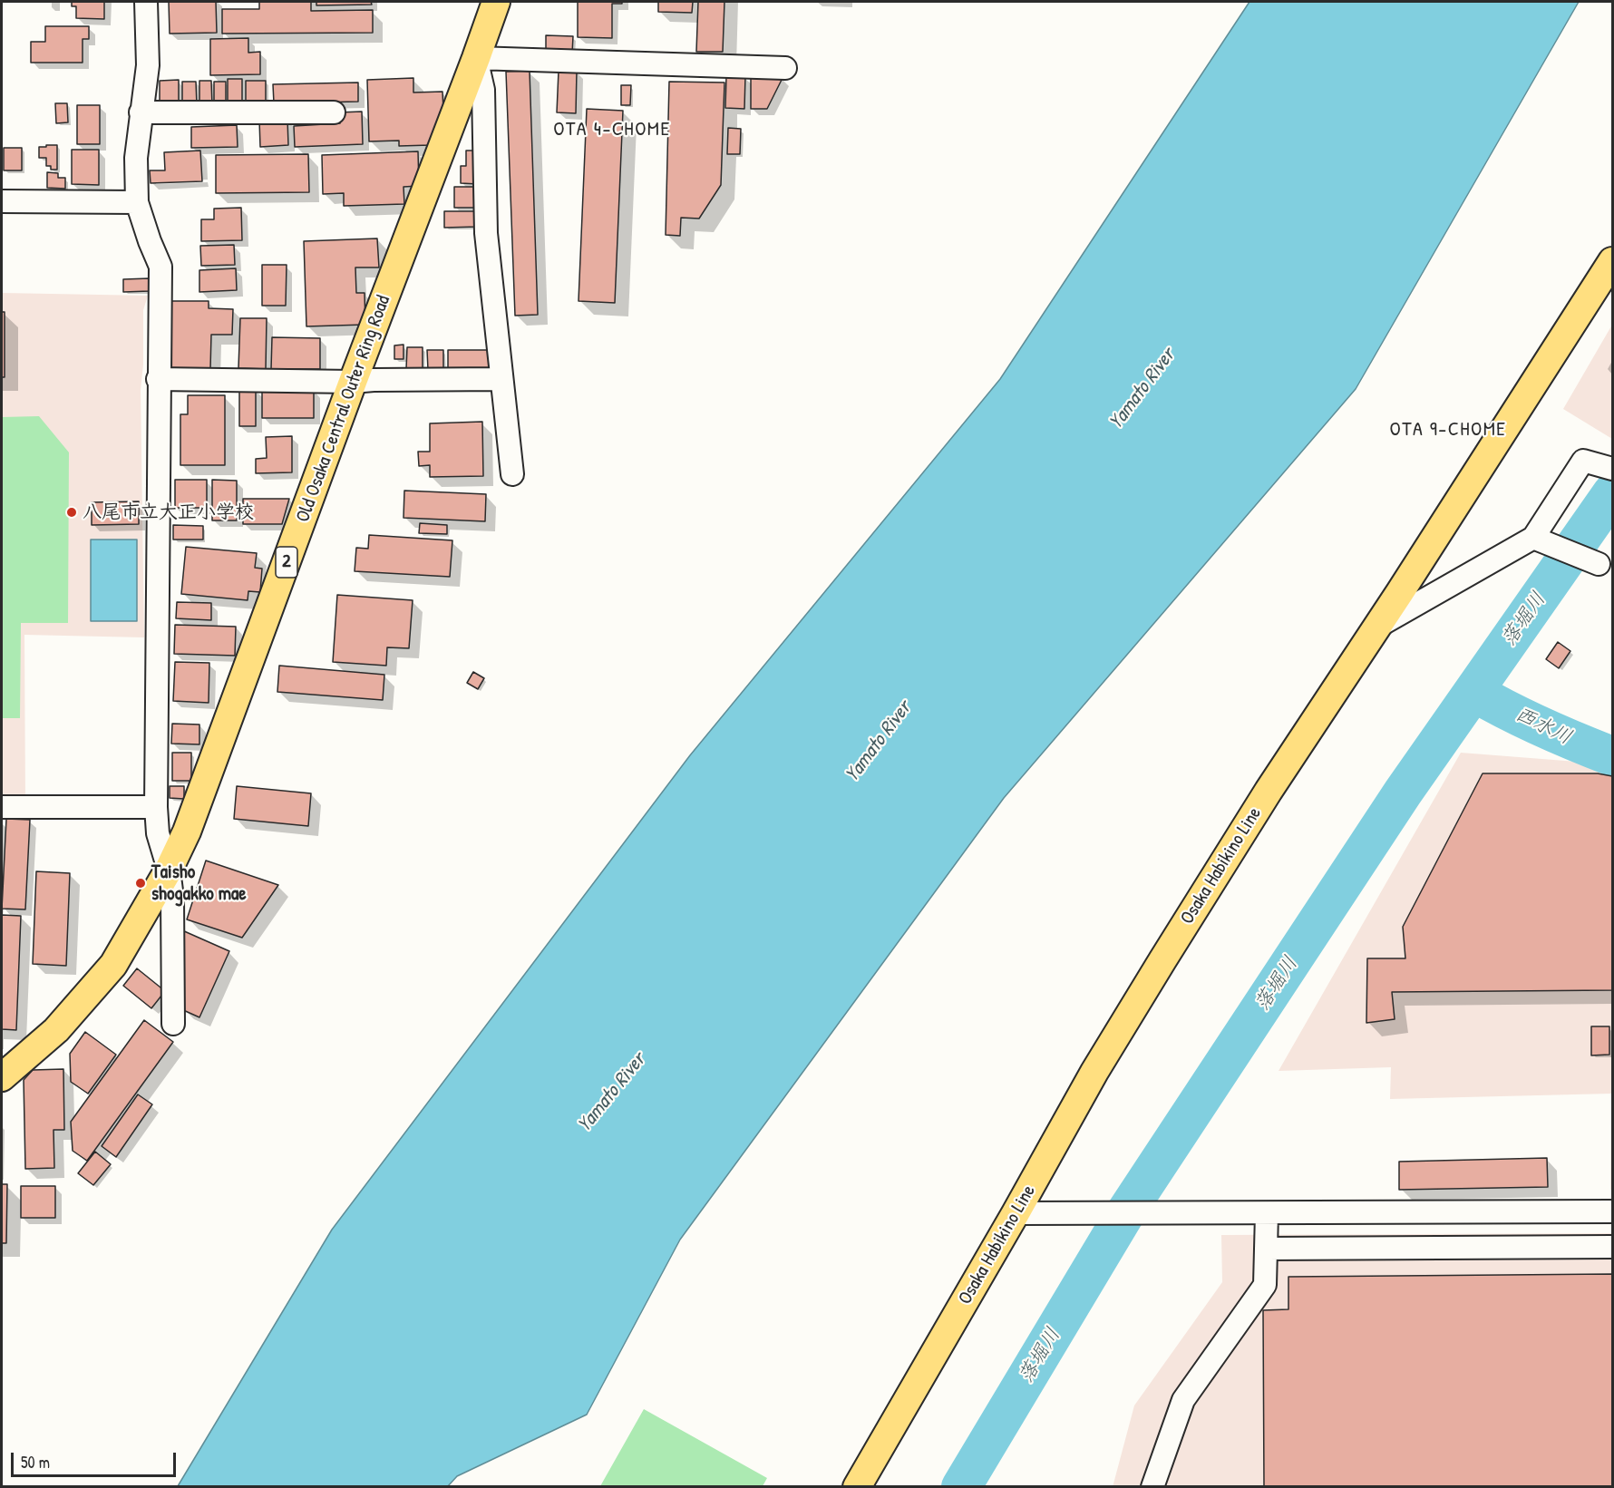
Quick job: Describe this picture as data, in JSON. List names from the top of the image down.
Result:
{
  "streets": {
    "main road": ["Old Osaka Central Outer Ring Road", "2", "Osaka Habikino Line"]
  },
  "districts": ["OTA 4-CHOME", "OTA 9-CHOME"],
  "water": ["Yamato River", "落堀川", "西水川"],
  "places": ["八尾市立大正小学校", "Taisho shogakko mae"],
  "scale_bar": "50 m"
}
